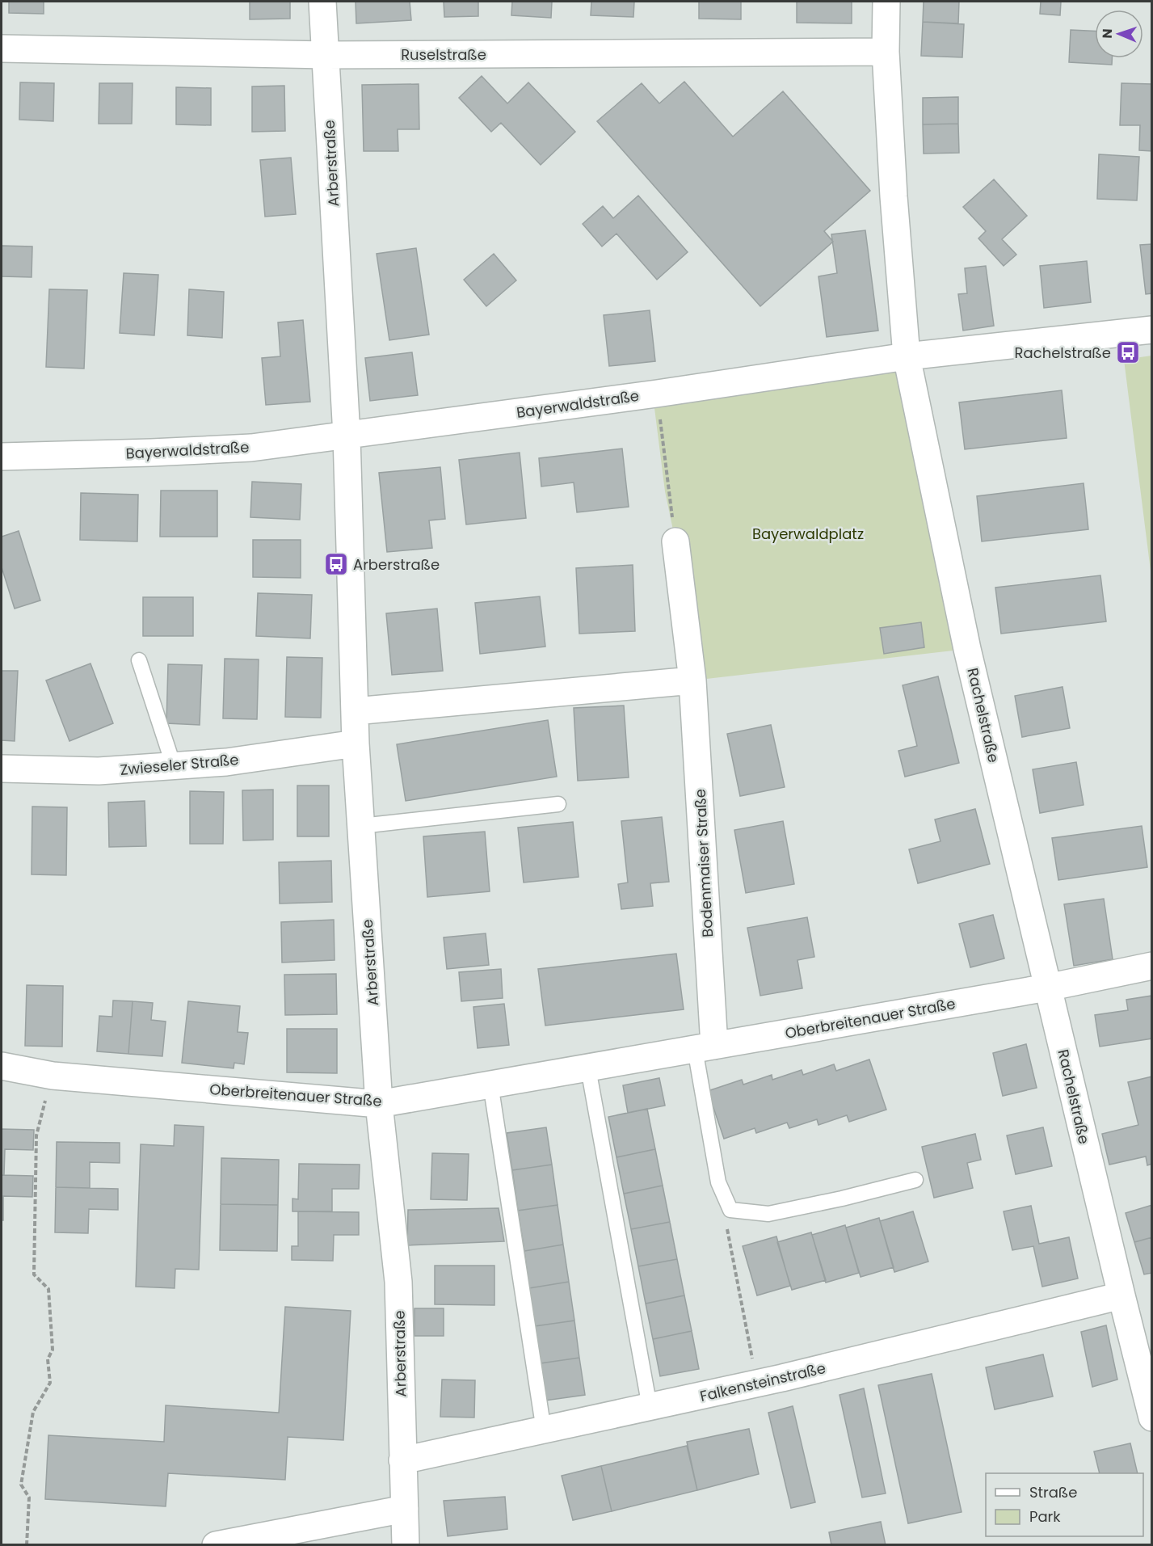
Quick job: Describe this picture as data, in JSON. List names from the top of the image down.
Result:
{
  "streets": {
    "street": [
      "Ruselstraße",
      "Arberstraße",
      "Bayerwaldstraße",
      "Rachelstraße",
      "Zwieseler Straße",
      "Bodenmaiser Straße",
      "Oberbreitenauer Straße",
      "Falkensteinstraße"
    ]
  },
  "crossings": [
    ["Ruselstraße", "Arberstraße"],
    ["Ruselstraße", "Rachelstraße"],
    ["Arberstraße", "Bayerwaldstraße"],
    ["Arberstraße", "Zwieseler Straße"],
    ["Arberstraße", "Oberbreitenauer Straße"],
    ["Arberstraße", "Falkensteinstraße"],
    ["Bayerwaldstraße", "Rachelstraße"],
    ["Rachelstraße", "Oberbreitenauer Straße"],
    ["Rachelstraße", "Falkensteinstraße"],
    ["Bodenmaiser Straße", "Oberbreitenauer Straße"]
  ],
  "parks": ["Bayerwaldplatz"],
  "places": {
    "bus stop": ["Rachelstraße", "Arberstraße"]
  },
  "legend": ["Straße", "Park"],
  "north": "left"
}
